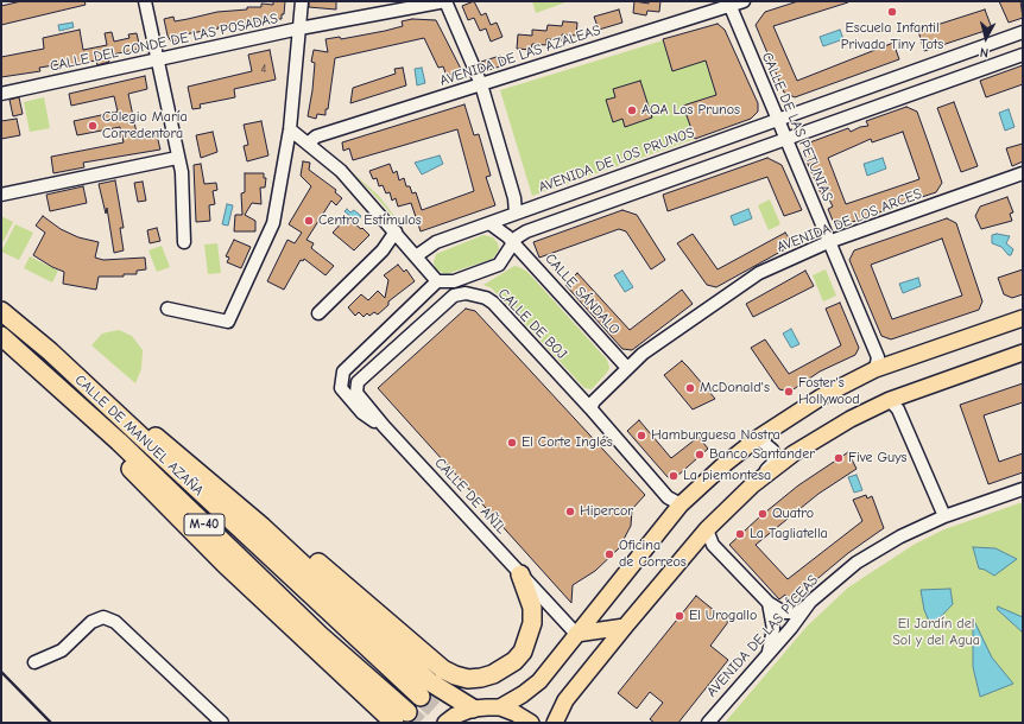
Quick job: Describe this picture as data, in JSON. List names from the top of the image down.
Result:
{
  "streets": {
    "highway": ["CALLE DE MANUEL AZAÑA", "M-40"],
    "street": [
      "CALLE DEL CONDE DE LAS POSADAS",
      "AVENIDA DE LAS AZALEAS",
      "CALLE DE LAS PETUNIAS",
      "AVENIDA DE LOS PRUNOS",
      "AVENIDA DE LOS ARCES",
      "CALLE SÁNDALO",
      "CALLE DE BOJ",
      "CALLE DE AÑIL",
      "AVENIDA DE LAS PÍCEAS"
    ]
  },
  "crossings": [
    ["AVENIDA DE LAS AZALEAS", "CALLE DE LAS PETUNIAS"],
    ["CALLE DE LAS PETUNIAS", "AVENIDA DE LOS PRUNOS"],
    ["CALLE DE LAS PETUNIAS", "AVENIDA DE LOS ARCES"],
    ["AVENIDA DE LOS ARCES", "CALLE SÁNDALO"],
    ["AVENIDA DE LOS ARCES", "CALLE DE BOJ"],
    ["CALLE DE BOJ", "CALLE DE AÑIL"]
  ],
  "parks": ["El Jardín del Sol y del Agua"],
  "places": [
    "Escuela Infantil Privada Tiny Tots",
    "AQA Los Prunos",
    "Colegio María Corredentora",
    "Centro Estímulos",
    "McDonald's",
    "Foster's Hollywood",
    "Hamburguesa Nostra",
    "El Corte Inglés",
    "Banco Santander",
    "Five Guys",
    "La piemontesa",
    "Hipercor",
    "Quatro",
    "La Tagliatella",
    "Oficina de Correos",
    "El Urogallo"
  ],
  "house_numbers": ["4"],
  "north": "bottom"
}
